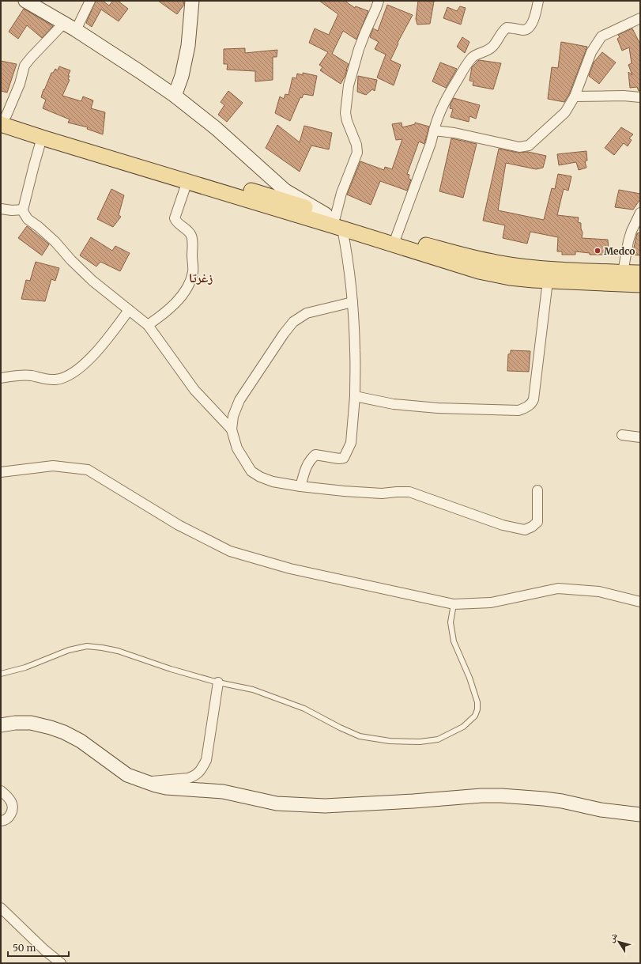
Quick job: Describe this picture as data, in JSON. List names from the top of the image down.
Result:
{
  "districts": ["زغرتا"],
  "places": ["Medco"],
  "scale_bar": "50 m",
  "north": "top left"
}
